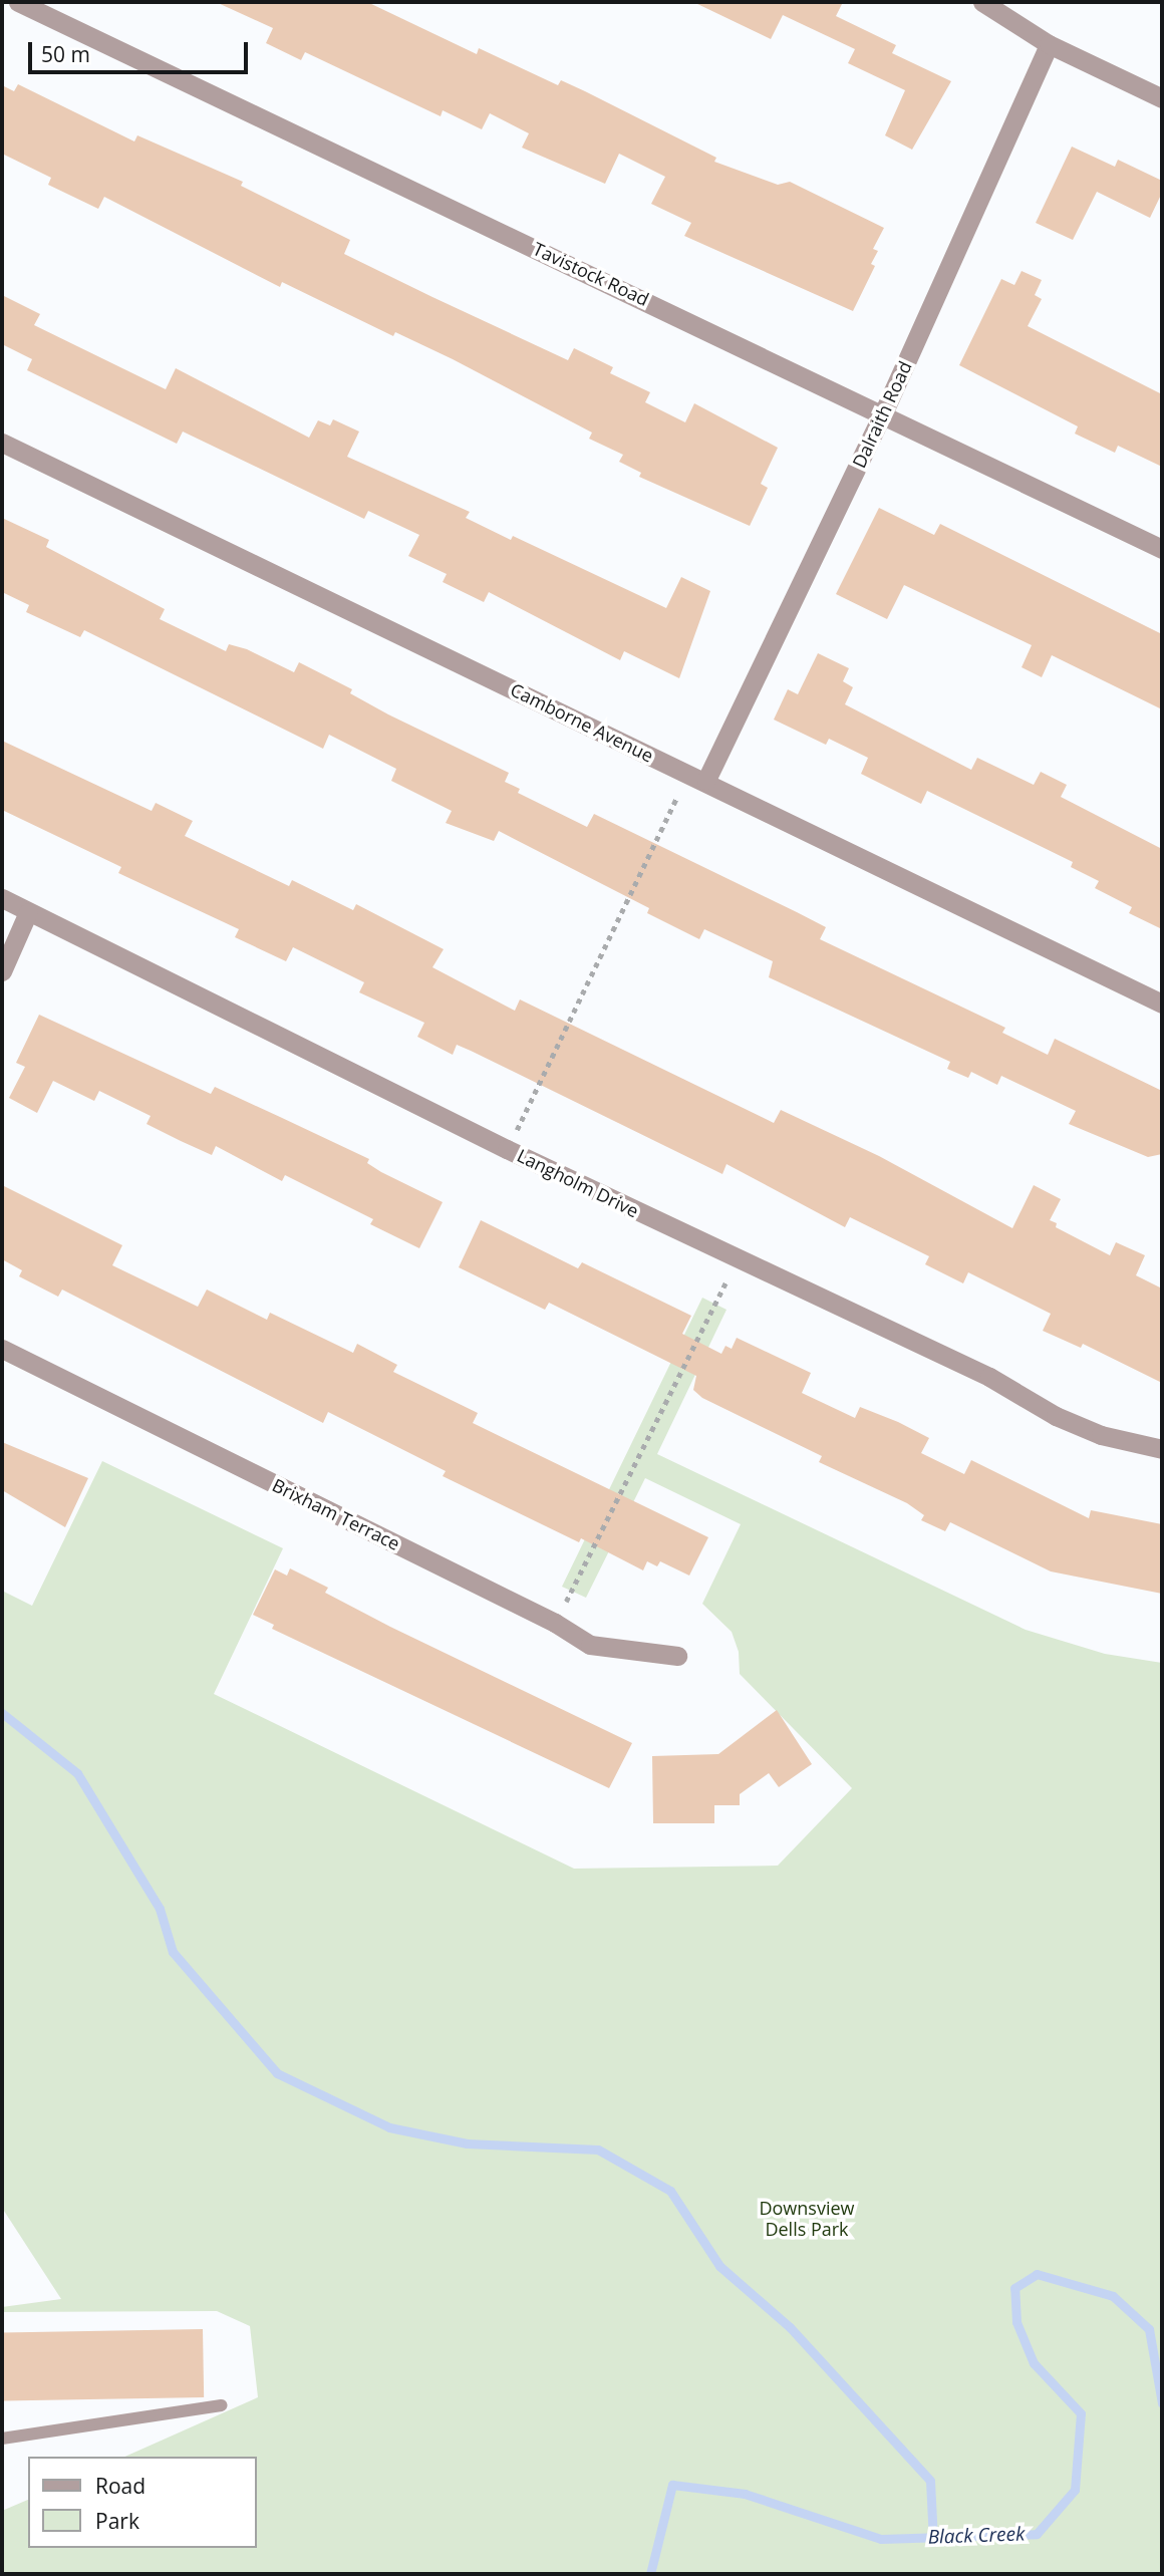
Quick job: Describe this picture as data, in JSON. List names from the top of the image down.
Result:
{
  "streets": {
    "street": [
      "Tavistock Road",
      "Dalraith Road",
      "Camborne Avenue",
      "Langholm Drive",
      "Brixham Terrace"
    ]
  },
  "crossings": [
    ["Tavistock Road", "Dalraith Road"],
    ["Dalraith Road", "Camborne Avenue"]
  ],
  "water": ["Black Creek"],
  "parks": ["Downsview Dells Park"],
  "legend": ["Road", "Park"],
  "scale_bar": "50 m"
}
